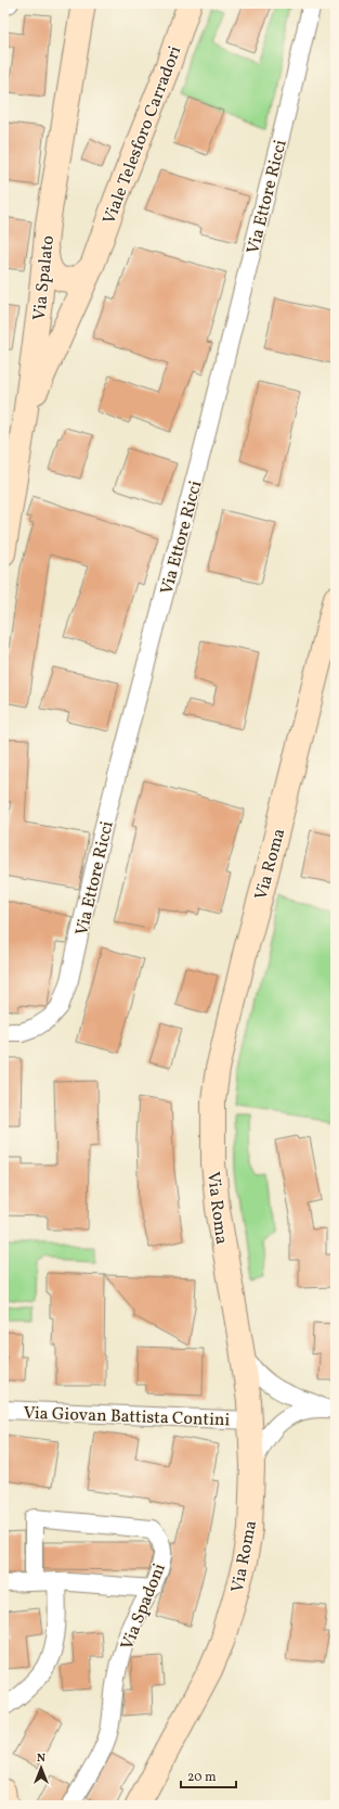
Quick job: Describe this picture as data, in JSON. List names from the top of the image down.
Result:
{
  "streets": {
    "main road": ["Viale Telesforo Carradori", "Via Spalato", "Via Roma"],
    "street": ["Via Ettore Ricci", "Via Giovan Battista Contini", "Via Spadoni"]
  },
  "crossings": [
    ["Viale Telesforo Carradori", "Via Spalato"],
    ["Via Roma", "Via Giovan Battista Contini"]
  ],
  "scale_bar": "20 m",
  "north": "top"
}
